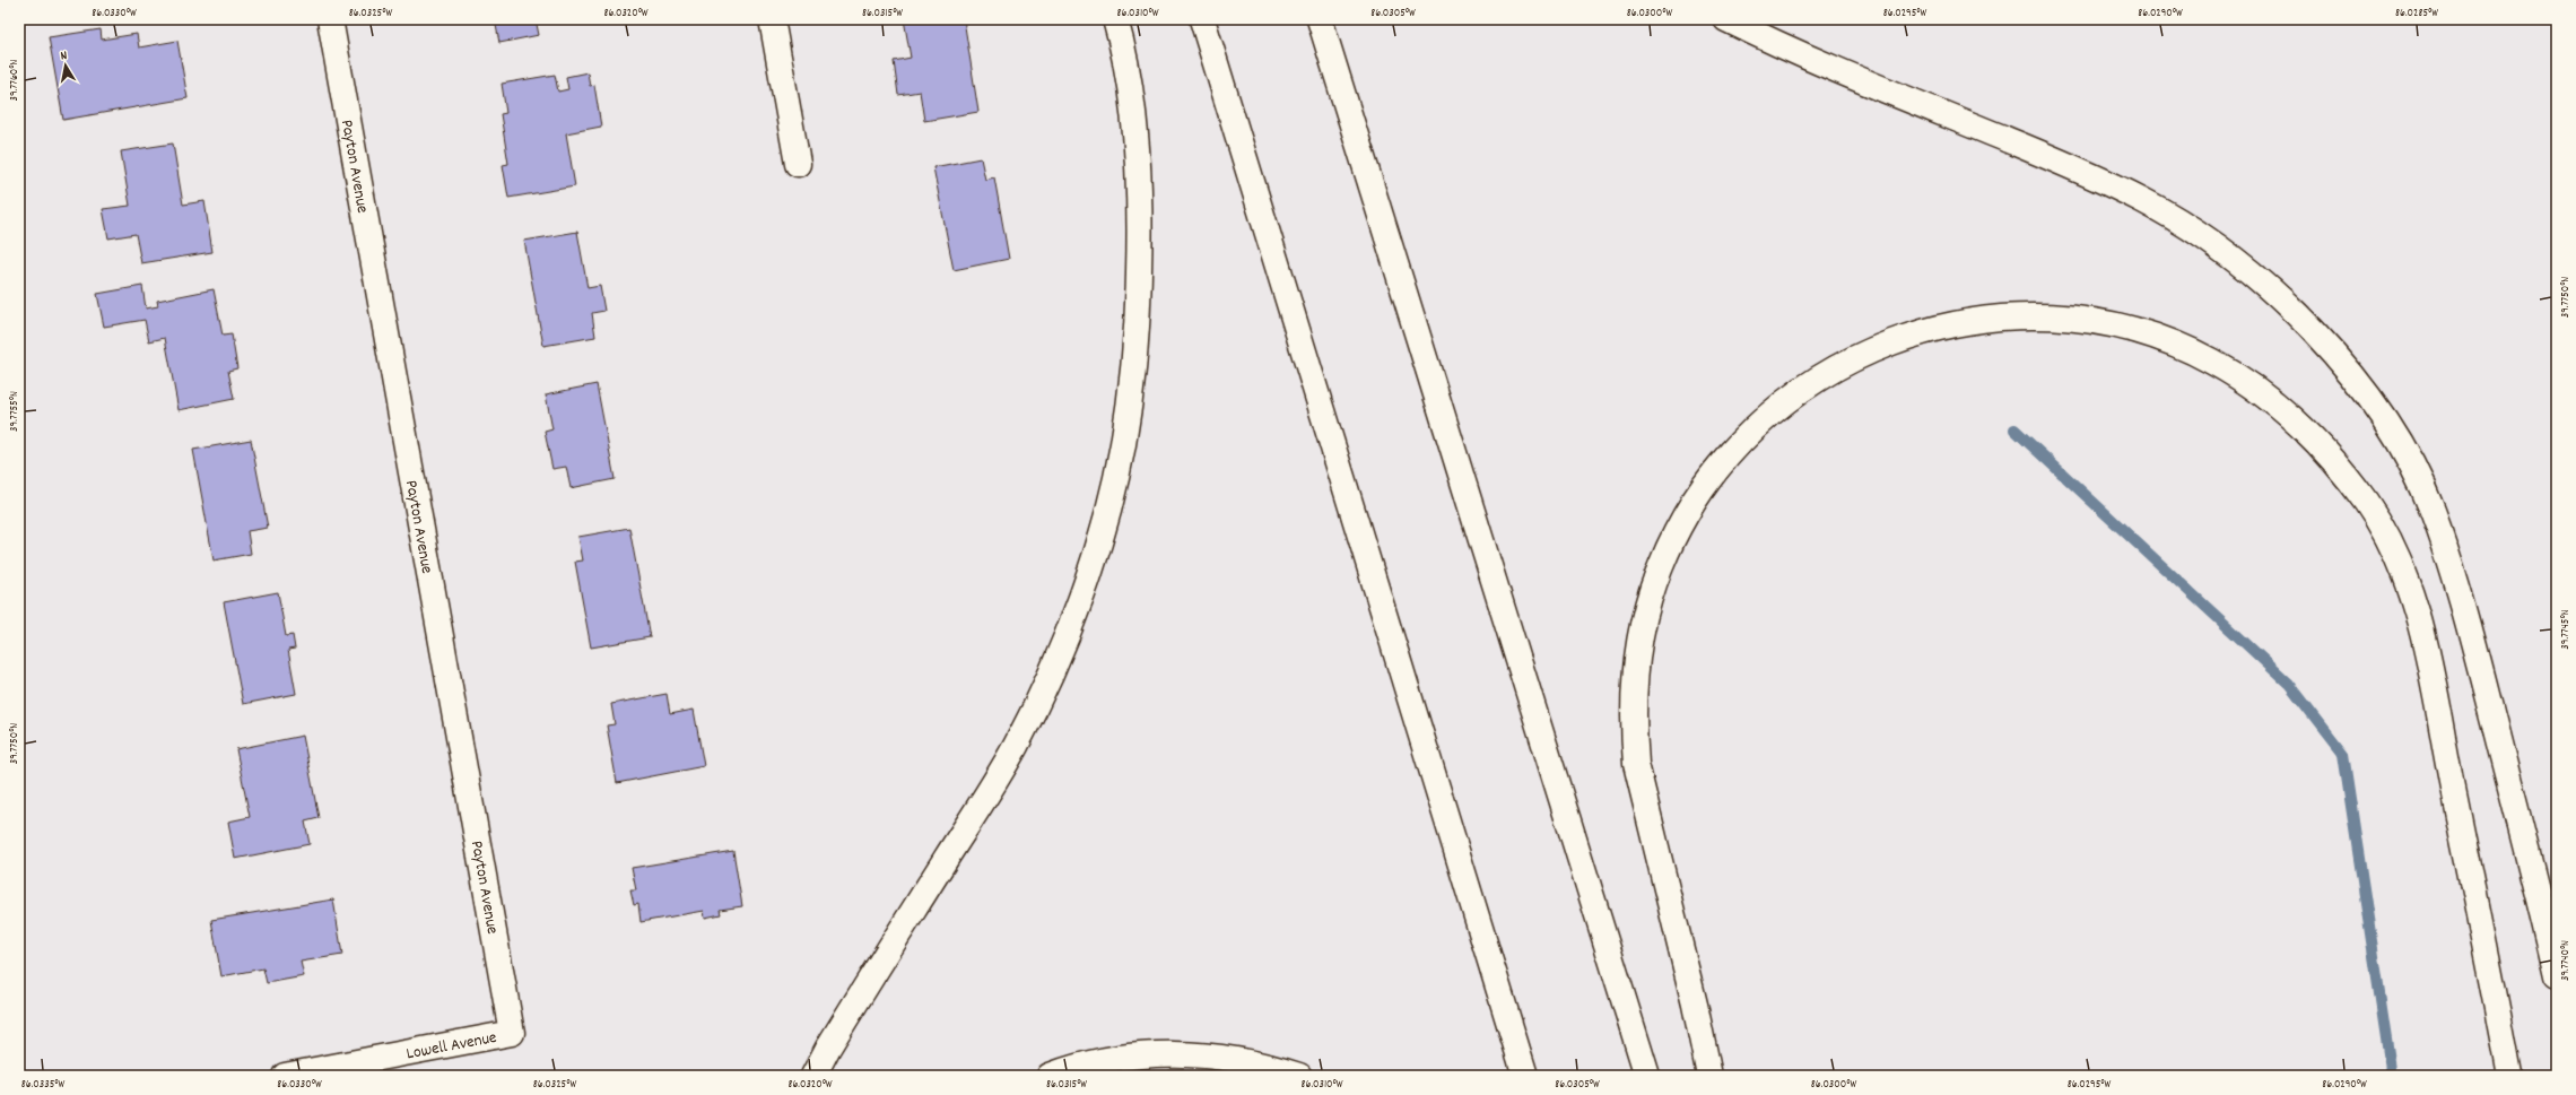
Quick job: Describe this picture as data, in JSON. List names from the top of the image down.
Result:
{
  "streets": {
    "main road": ["Payton Avenue", "Lowell Avenue"]
  },
  "crossings": [
    ["Payton Avenue", "Lowell Avenue"]
  ],
  "north": "top",
  "coordinates": [
    "86.0330°W",
    "86.0325°W",
    "86.0320°W",
    "86.0315°W",
    "86.0310°W",
    "86.0305°W",
    "86.0300°W",
    "86.0295°W",
    "86.0290°W",
    "86.0285°W",
    "39.7760°N",
    "39.7750°N",
    "39.7755°N",
    "39.7745°N",
    "39.7740°N",
    "86.0335°W"
  ]
}
